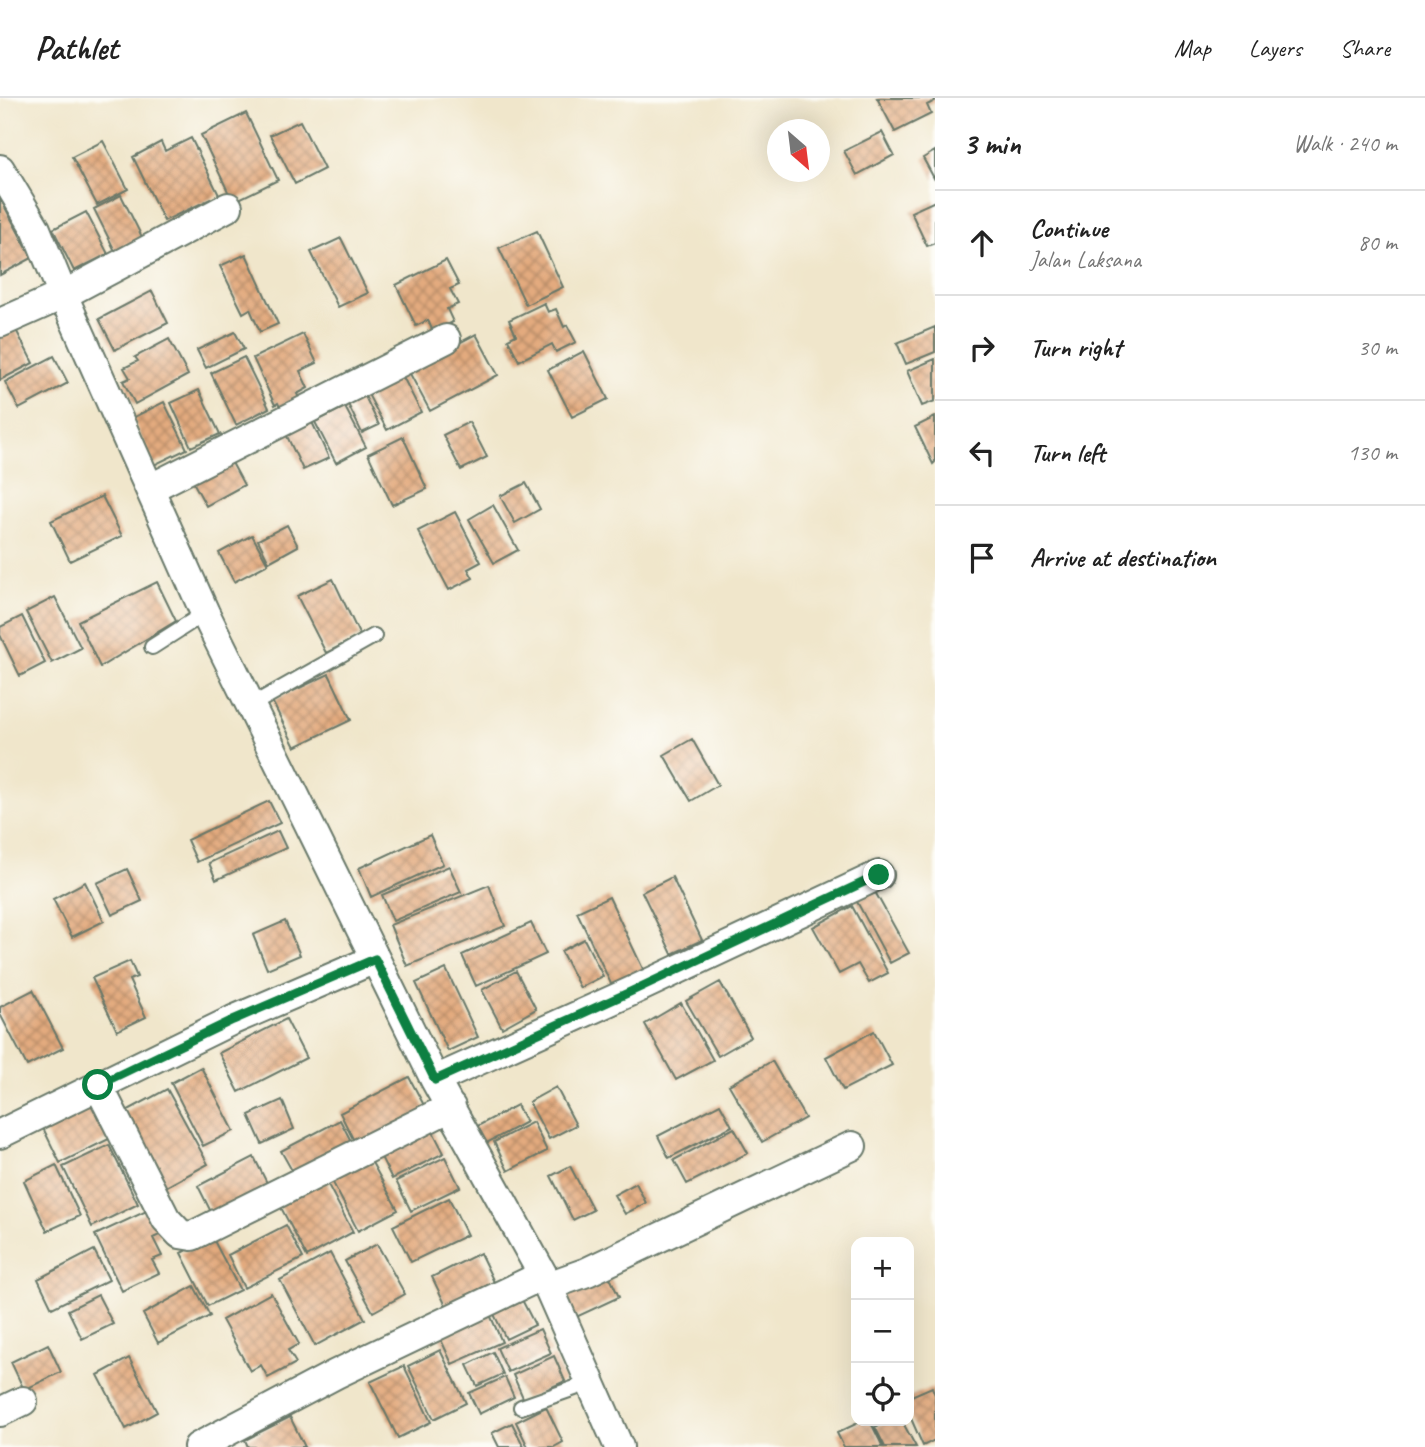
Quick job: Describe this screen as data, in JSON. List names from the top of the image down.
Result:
{
  "north": "bottom right",
  "page": {
    "header": "Pathlet",
    "nav": ["Map", "Layers", "Share"],
    "heading": ["3 min", "Walk · 240 m"],
    "list": [
      ["Continue", "Jalan Laksana", "80 m"],
      ["Turn right", "30 m"],
      ["Turn left", "130 m"],
      "Arrive at destination"
    ],
    "map_buttons": ["+", "−"]
  }
}
